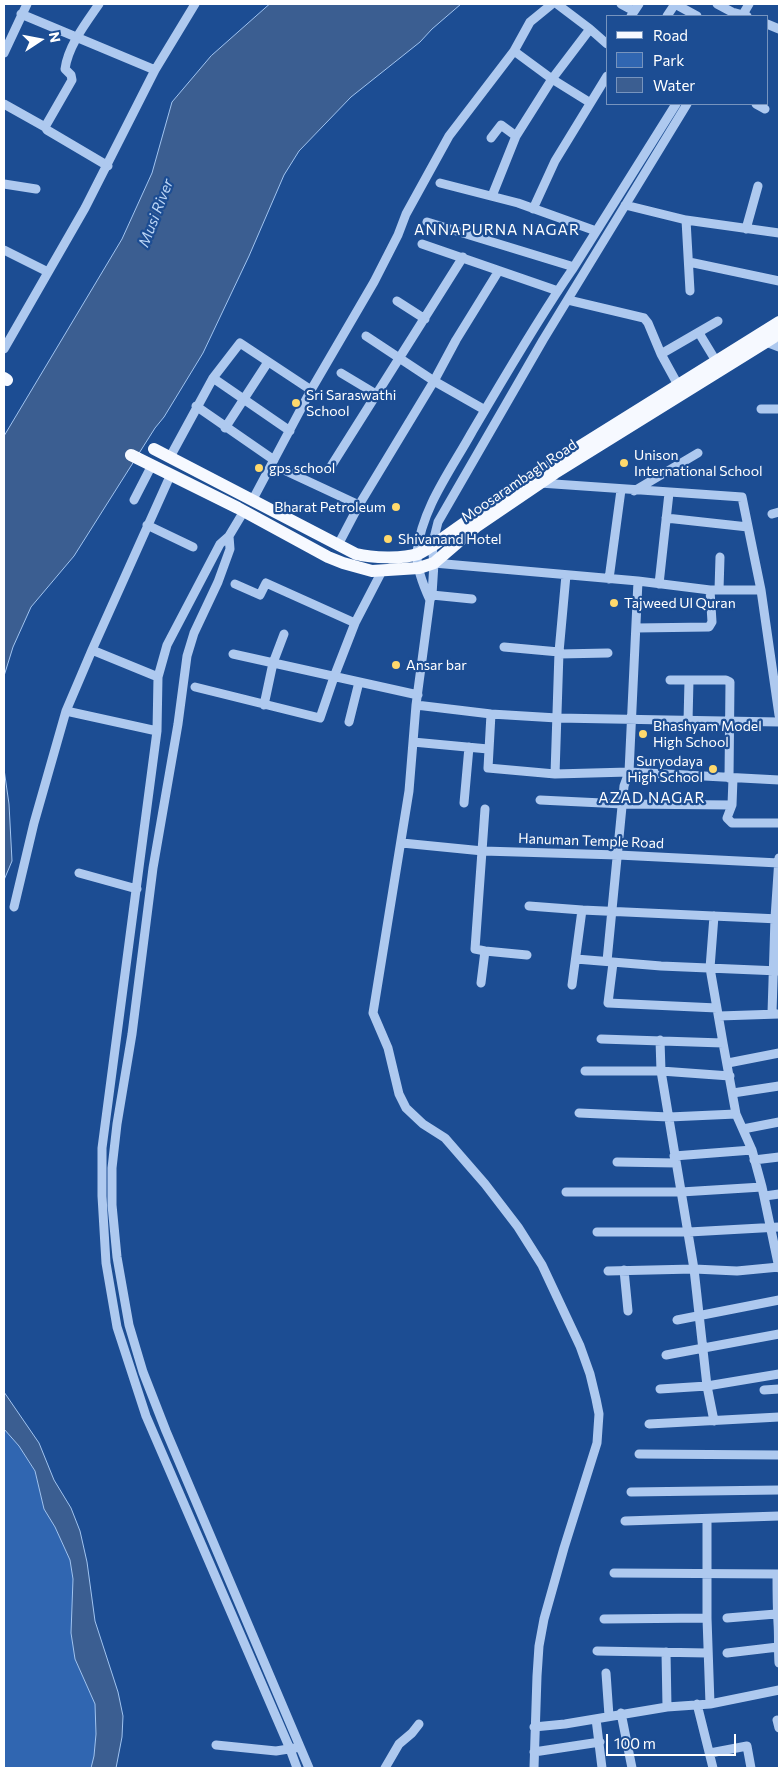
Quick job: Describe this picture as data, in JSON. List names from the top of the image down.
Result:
{
  "streets": {
    "main road": ["Moosarambagh Road"],
    "street": ["Hanuman Temple Road"]
  },
  "districts": ["ANNAPURNA NAGAR", "AZAD NAGAR"],
  "water": ["Musi River"],
  "places": [
    "Sri Saraswathi School",
    "Unison International School",
    "gps school",
    "Bharat Petroleum",
    "Shivanand Hotel",
    "Tajweed Ul Quran",
    "Ansar bar",
    "Bhashyam Model High School",
    "Suryodaya High School"
  ],
  "legend": ["Road", "Park", "Water"],
  "scale_bar": "100 m",
  "north": "right"
}
